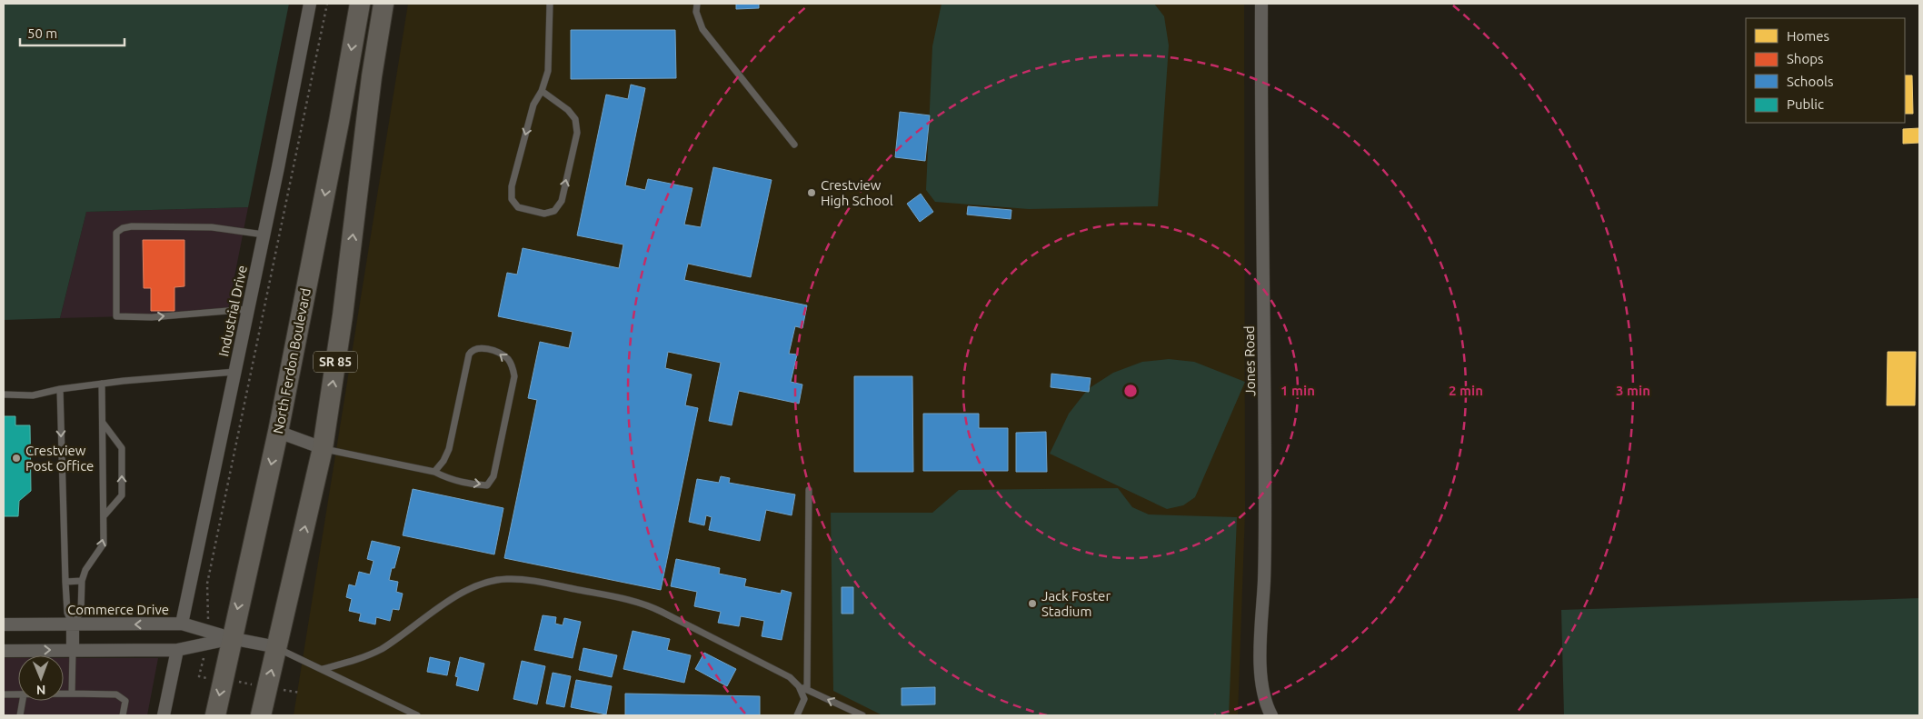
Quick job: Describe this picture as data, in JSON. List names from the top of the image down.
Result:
{
  "streets": {
    "main road": ["North Ferdon Boulevard", "SR 85"],
    "street": ["Industrial Drive", "Jones Road", "Commerce Drive"]
  },
  "crossings": [
    ["Industrial Drive", "Commerce Drive"],
    ["North Ferdon Boulevard", "Commerce Drive"],
    ["SR 85", "Commerce Drive"]
  ],
  "places": ["Crestview High School", "Crestview Post Office", "Jack Foster Stadium"],
  "legend": [
    "Homes",
    "Shops",
    "Schools",
    "Public"
  ],
  "scale_bar": "50 m",
  "north": "bottom",
  "rings": ["1 min", "2 min", "3 min"]
}
